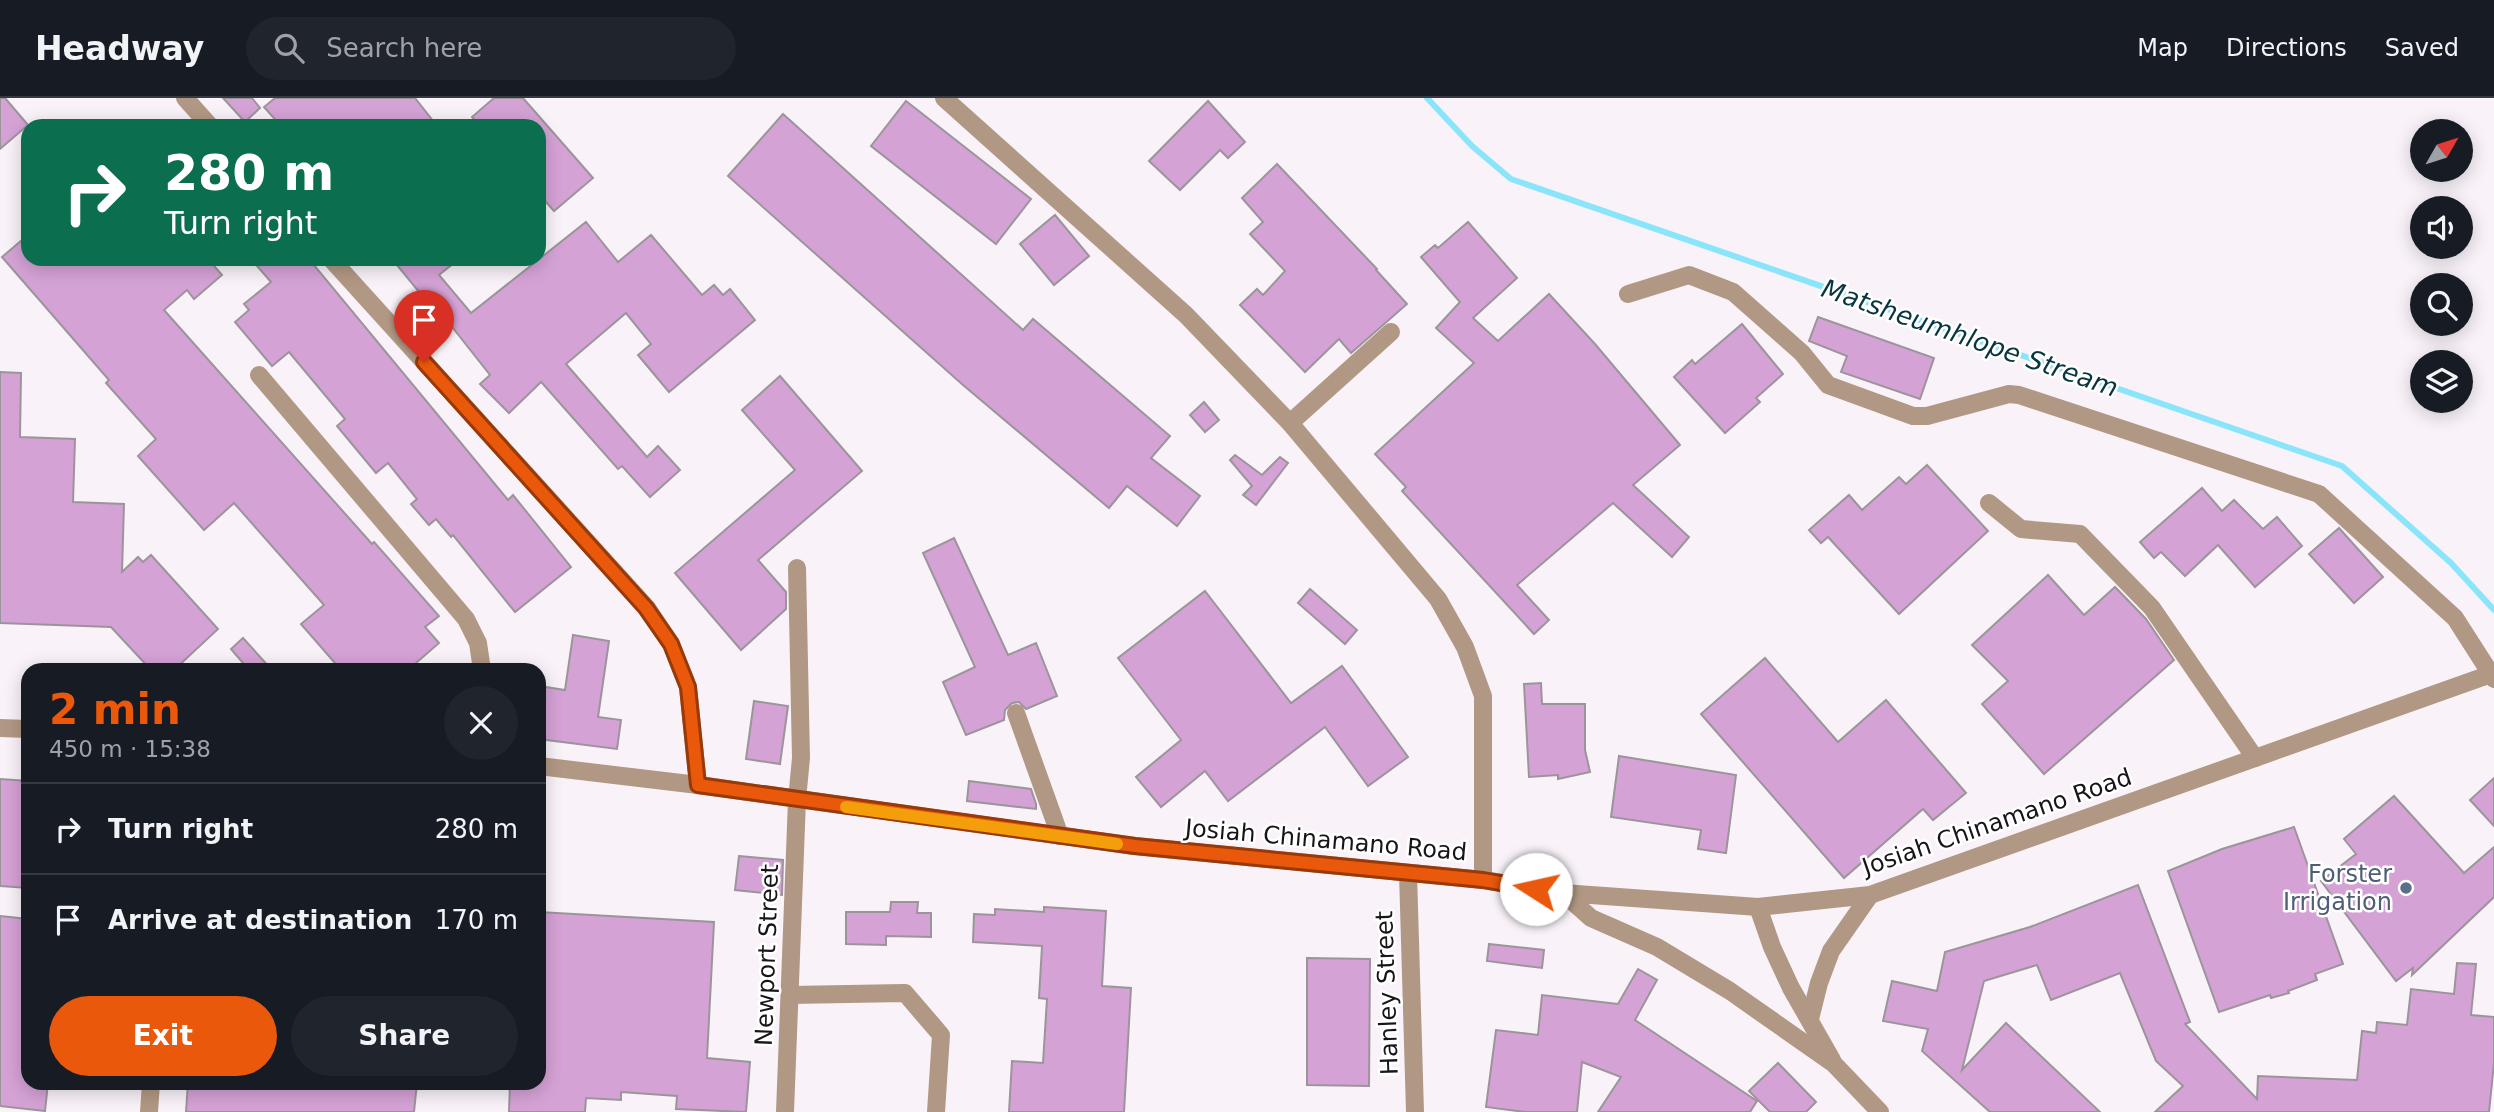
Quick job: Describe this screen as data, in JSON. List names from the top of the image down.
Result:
{
  "streets": {
    "street": ["Josiah Chinamano Road", "Newport Street", "Hanley Street"]
  },
  "crossings": [
    ["Josiah Chinamano Road", "Newport Street"],
    ["Josiah Chinamano Road", "Hanley Street"]
  ],
  "water": ["Matsheumhlope Stream"],
  "places": ["Forster Irrigation"],
  "north": "top right",
  "page": {
    "header": "Headway",
    "search": "Search here",
    "nav": ["Map", "Directions", "Saved"],
    "turn": ["280 m", "Turn right"],
    "heading": ["2 min", "450 m · 15:38"],
    "list": [
      {
        "name": "Turn right",
        "value": "280 m"
      },
      {
        "name": "Arrive at destination",
        "value": "170 m"
      }
    ],
    "buttons": ["Exit", "Share"]
  }
}
